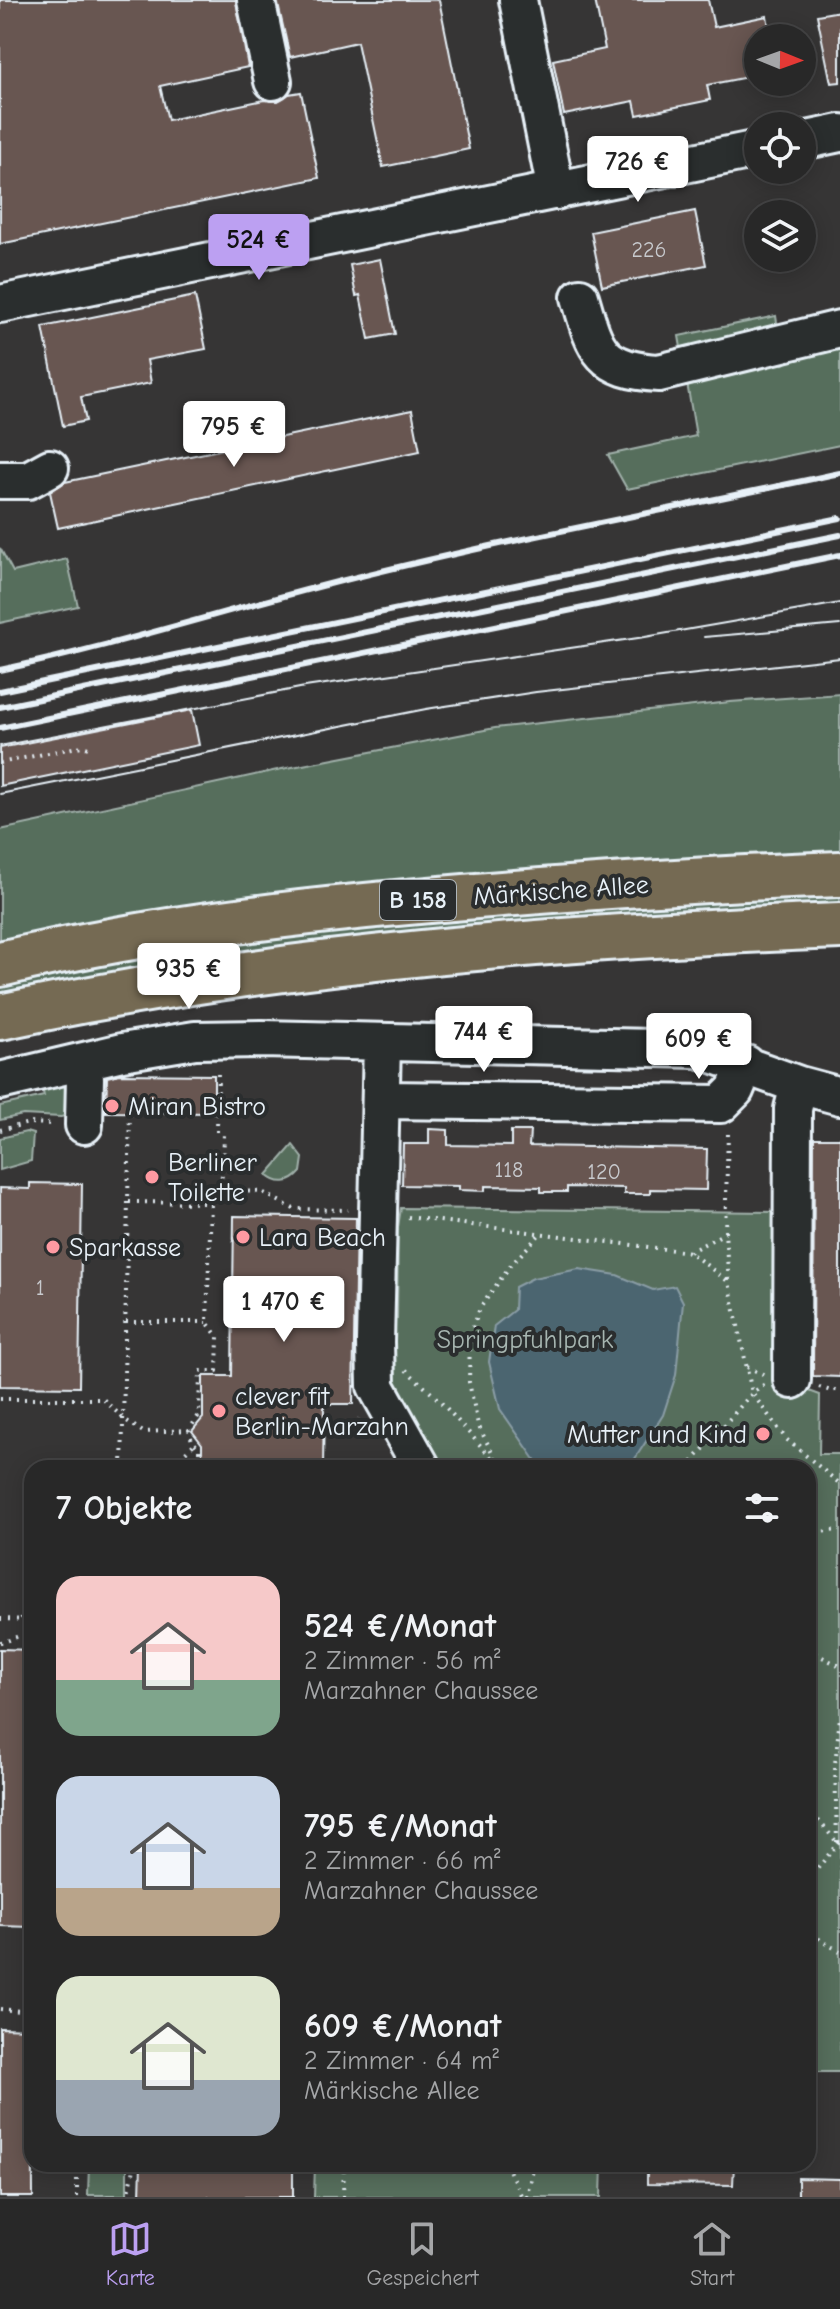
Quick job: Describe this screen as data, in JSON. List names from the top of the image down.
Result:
{
  "streets": {
    "main road": ["Märkische Allee", "B 158"]
  },
  "parks": ["Springpfuhlpark"],
  "places": [
    "Miran Bistro",
    "Berliner Toilette",
    "Lara Beach",
    "Sparkasse",
    "clever fit Berlin-Marzahn",
    "Mutter und Kind"
  ],
  "house_numbers": [
    "226",
    "118",
    "120",
    "1"
  ],
  "north": "right",
  "page": {
    "price": [
      "726 €",
      "524 €",
      "795 €",
      "935 €",
      "744 €",
      "609 €",
      "1 470 €"
    ],
    "heading": "7 Objekte",
    "list": [
      {
        "name": "524 €/Monat",
        "note": "2 Zimmer · 56 m² · Marzahner Chaussee"
      },
      {
        "name": "795 €/Monat",
        "note": "2 Zimmer · 66 m² · Marzahner Chaussee"
      },
      {
        "name": "609 €/Monat",
        "note": "2 Zimmer · 64 m² · Märkische Allee"
      }
    ],
    "tabs": ["Karte", "Gespeichert", "Start"]
  }
}
